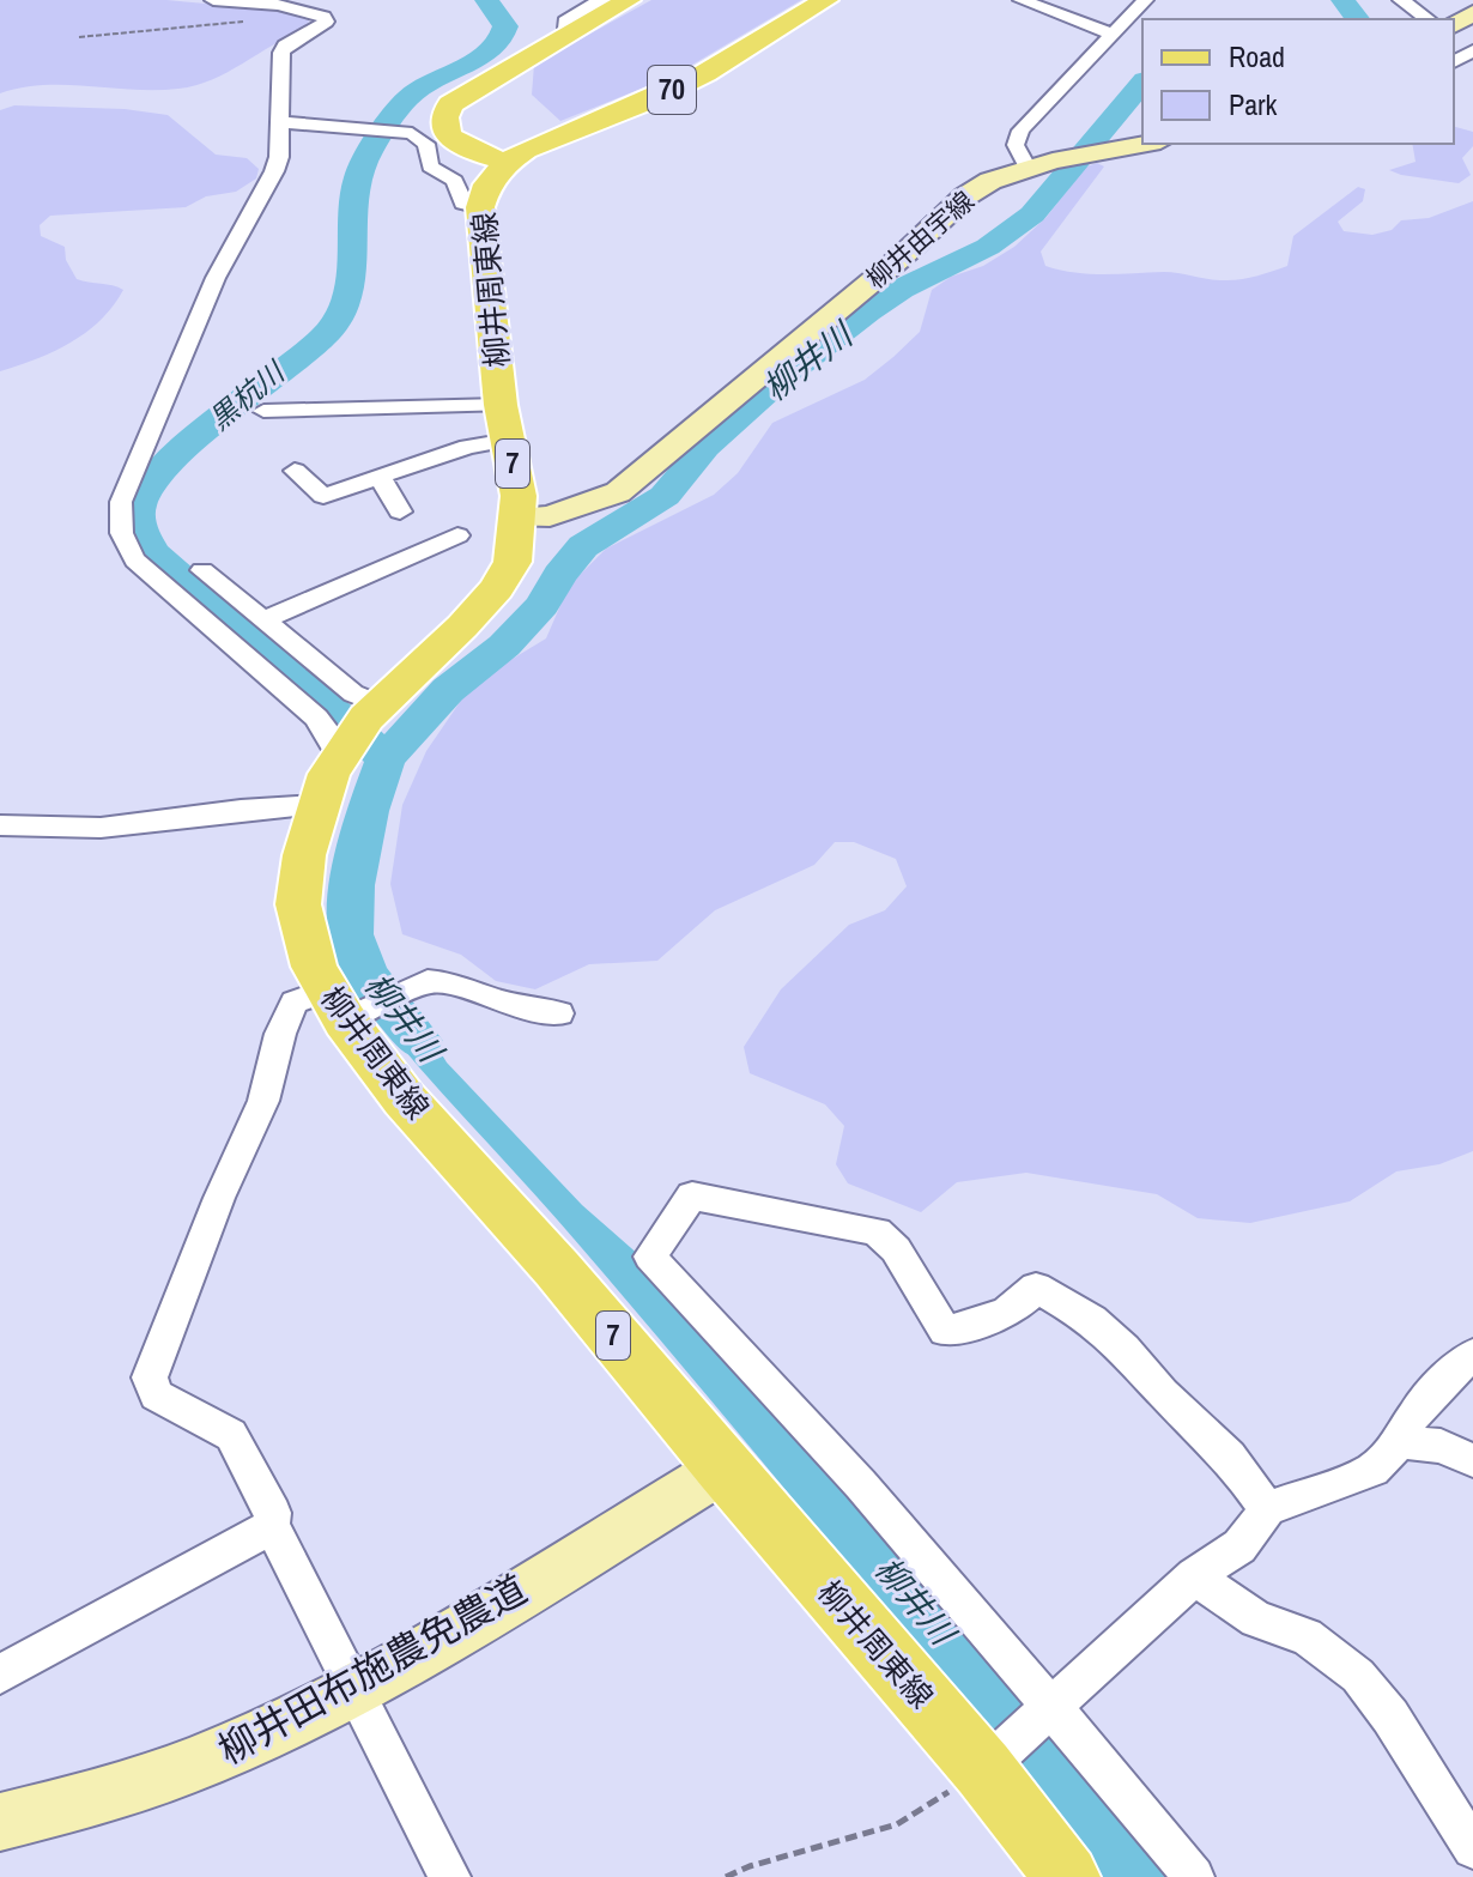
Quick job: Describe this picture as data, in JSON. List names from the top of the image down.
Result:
{
  "streets": {
    "main road": [
      "70",
      "柳井由宇線",
      "柳井周東線",
      "7",
      "柳井田布施農免農道"
    ]
  },
  "crossings": [
    ["70", "柳井周東線"],
    ["柳井由宇線", "柳井周東線"],
    ["柳井周東線", "柳井田布施農免農道"]
  ],
  "water": ["柳井川", "黒杭川"],
  "legend": ["Road", "Park"]
}
